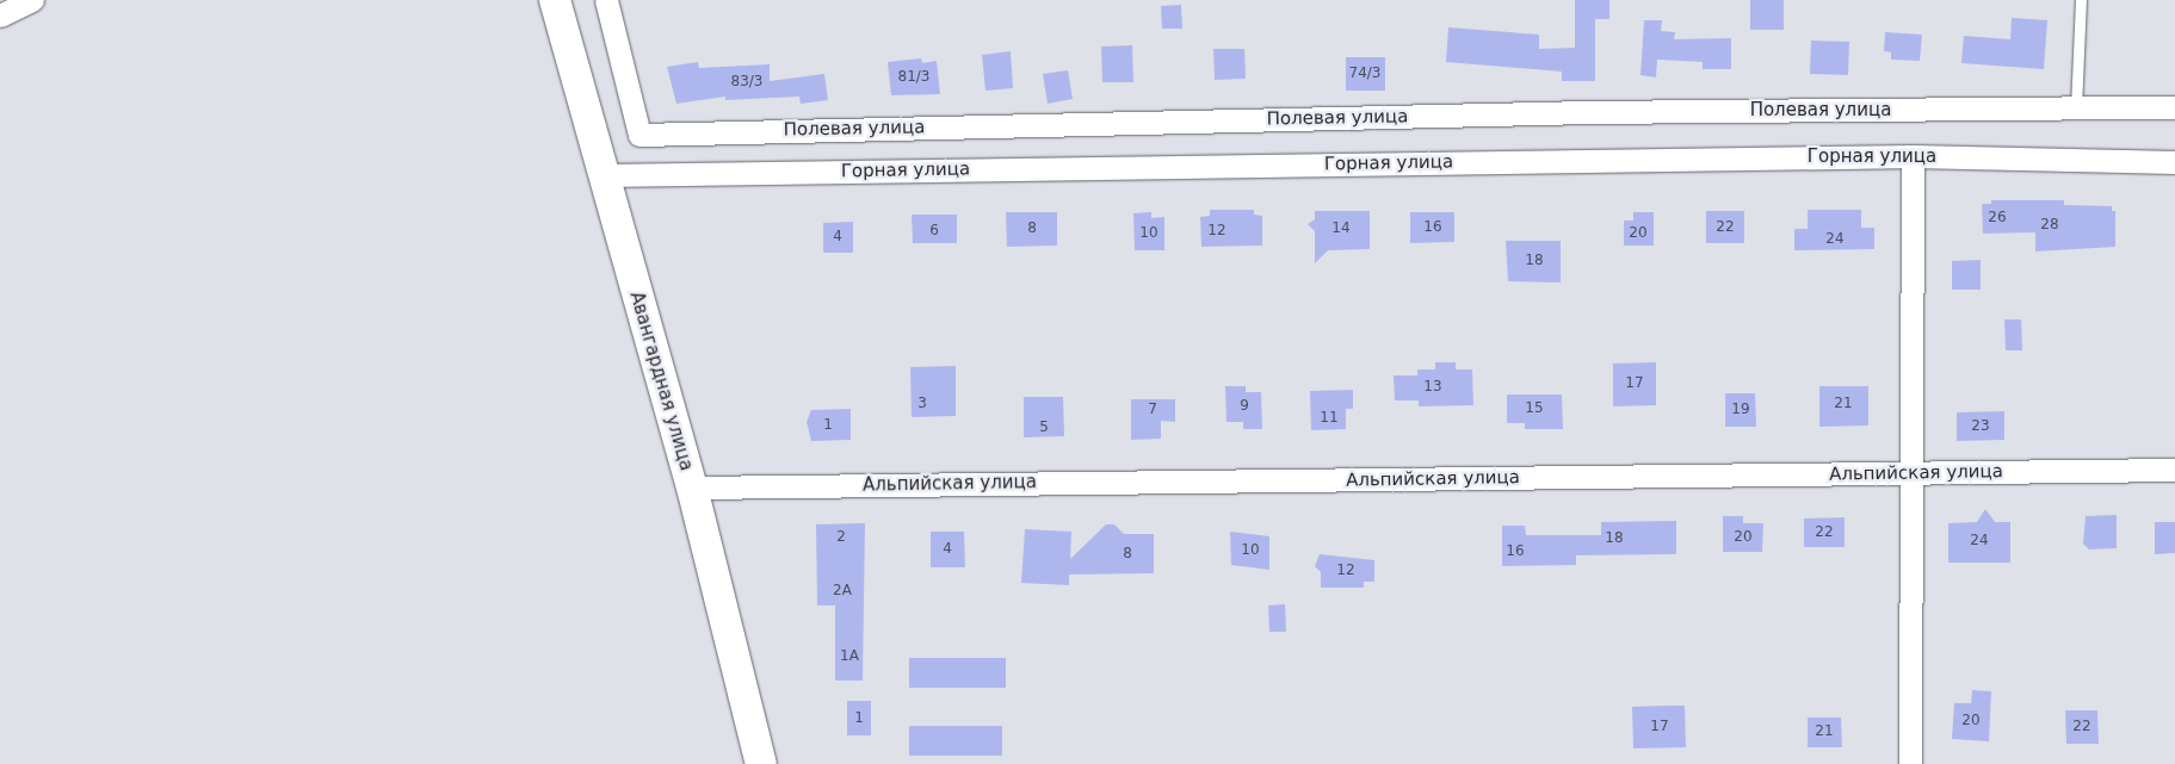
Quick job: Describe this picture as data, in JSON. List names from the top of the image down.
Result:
{
  "streets": {
    "main road": ["Авангардная улица"],
    "street": ["Полевая улица", "Горная улица", "Альпийская улица"]
  },
  "crossings": [
    ["Горная улица", "Авангардная улица"],
    ["Авангардная улица", "Альпийская улица"]
  ],
  "house_numbers": [
    "74/3",
    "81/3",
    "83/3",
    "26",
    "28",
    "16",
    "22",
    "8",
    "14",
    "6",
    "12",
    "10",
    "20",
    "4",
    "24",
    "18",
    "17",
    "13",
    "3",
    "21",
    "9",
    "15",
    "7",
    "19",
    "11",
    "1",
    "23",
    "5",
    "22",
    "2",
    "20",
    "18",
    "24",
    "4",
    "10",
    "16",
    "8",
    "12",
    "2А",
    "1А",
    "1",
    "20",
    "17",
    "22",
    "21"
  ]
}
